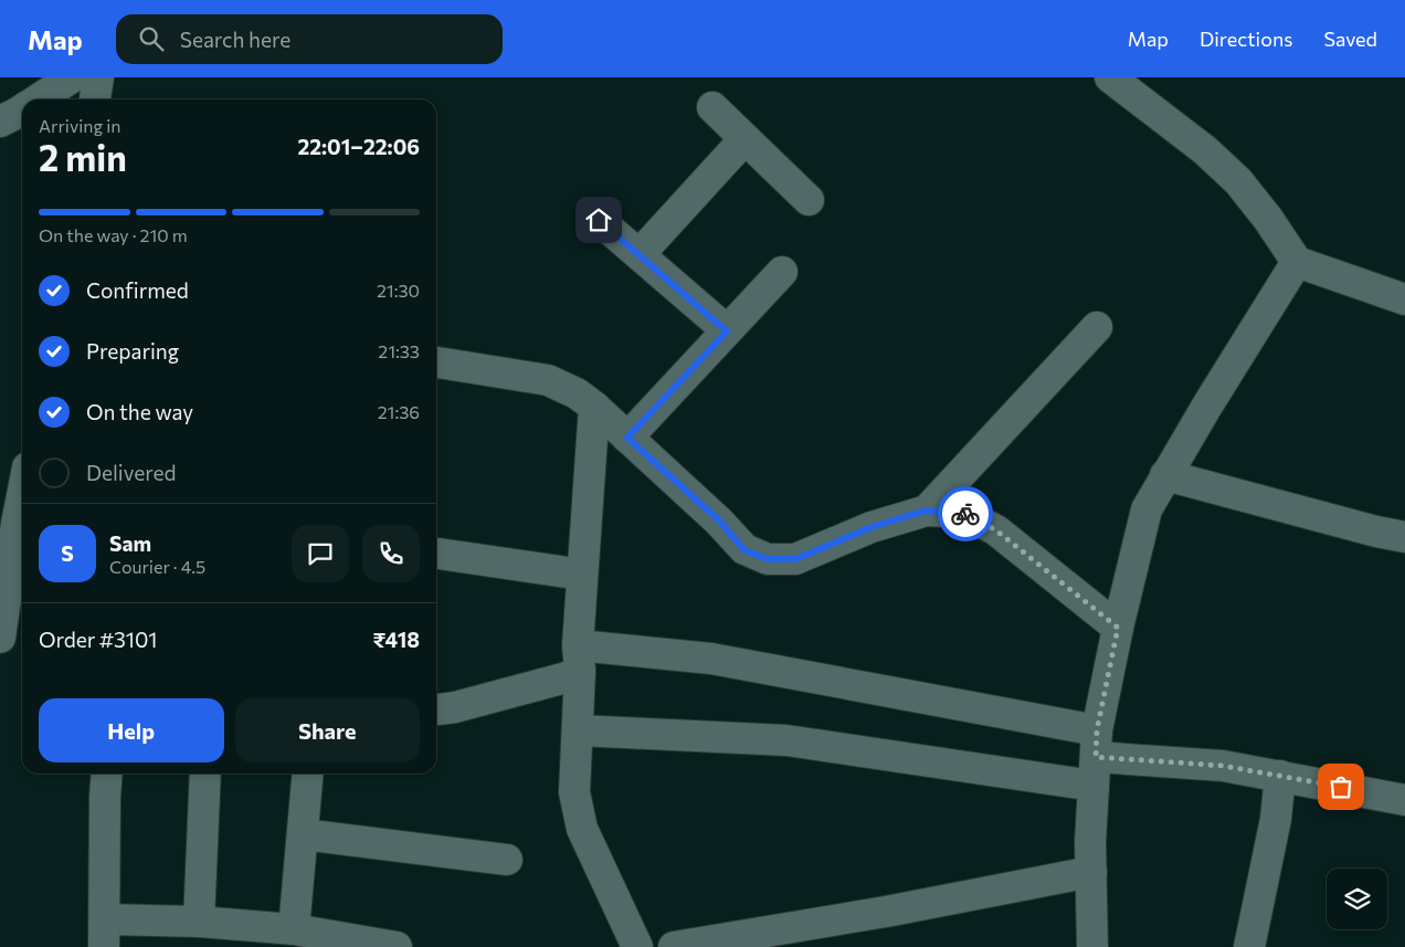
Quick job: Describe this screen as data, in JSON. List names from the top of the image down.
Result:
{
  "page": {
    "header": "Map",
    "search": "Search here",
    "nav": ["Map", "Directions", "Saved"],
    "heading": ["2 min", "Arriving in", "22:01–22:06"],
    "panel": [
      "Sam",
      "Courier · 4.5",
      "Order #3101",
      "₹418"
    ],
    "bar": "On the way · 210 m",
    "list": [
      ["Confirmed", "21:30"],
      ["Preparing", "21:33"],
      ["On the way", "21:36"],
      "Delivered"
    ],
    "round": "S",
    "buttons": ["Help", "Share"]
  }
}
